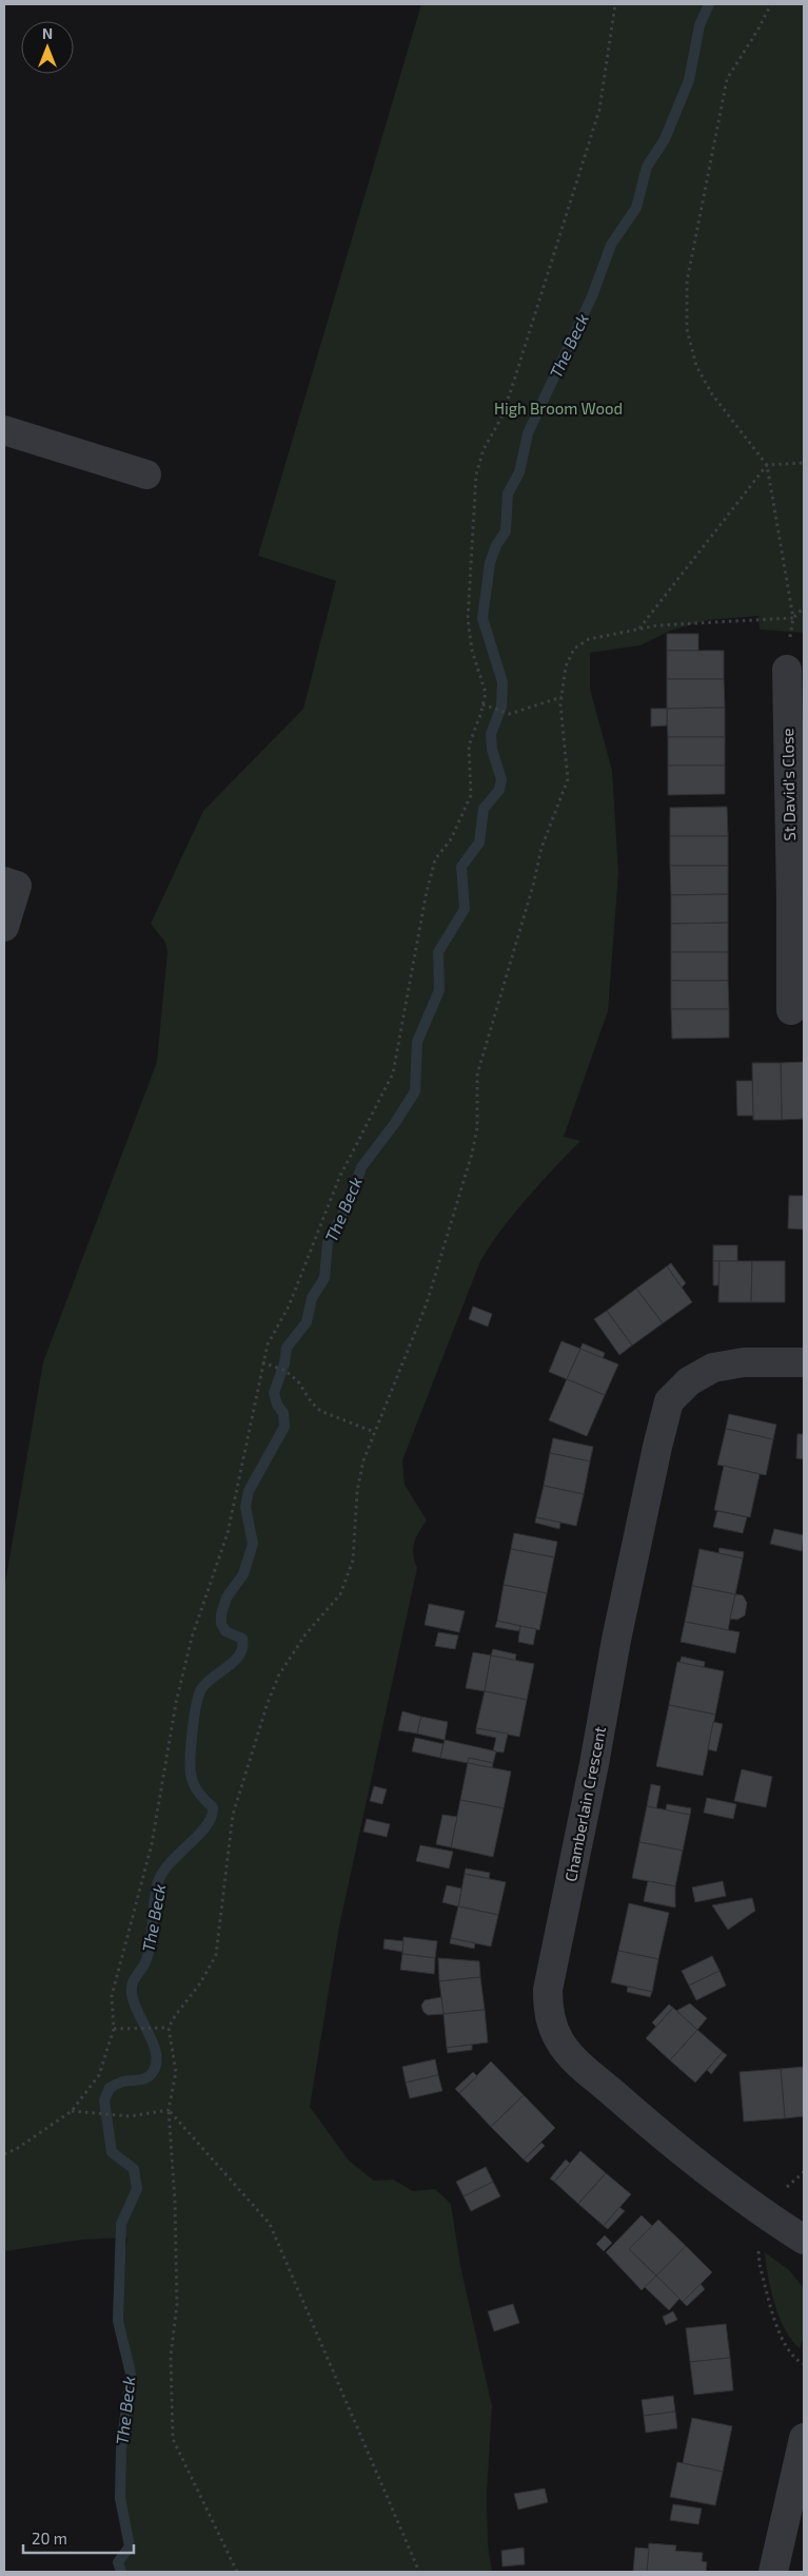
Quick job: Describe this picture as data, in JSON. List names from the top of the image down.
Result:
{
  "streets": {
    "street": ["St David's Close", "Chamberlain Crescent"]
  },
  "water": ["The Beck"],
  "parks": ["High Broom Wood"],
  "scale_bar": "20 m",
  "north": "top"
}
